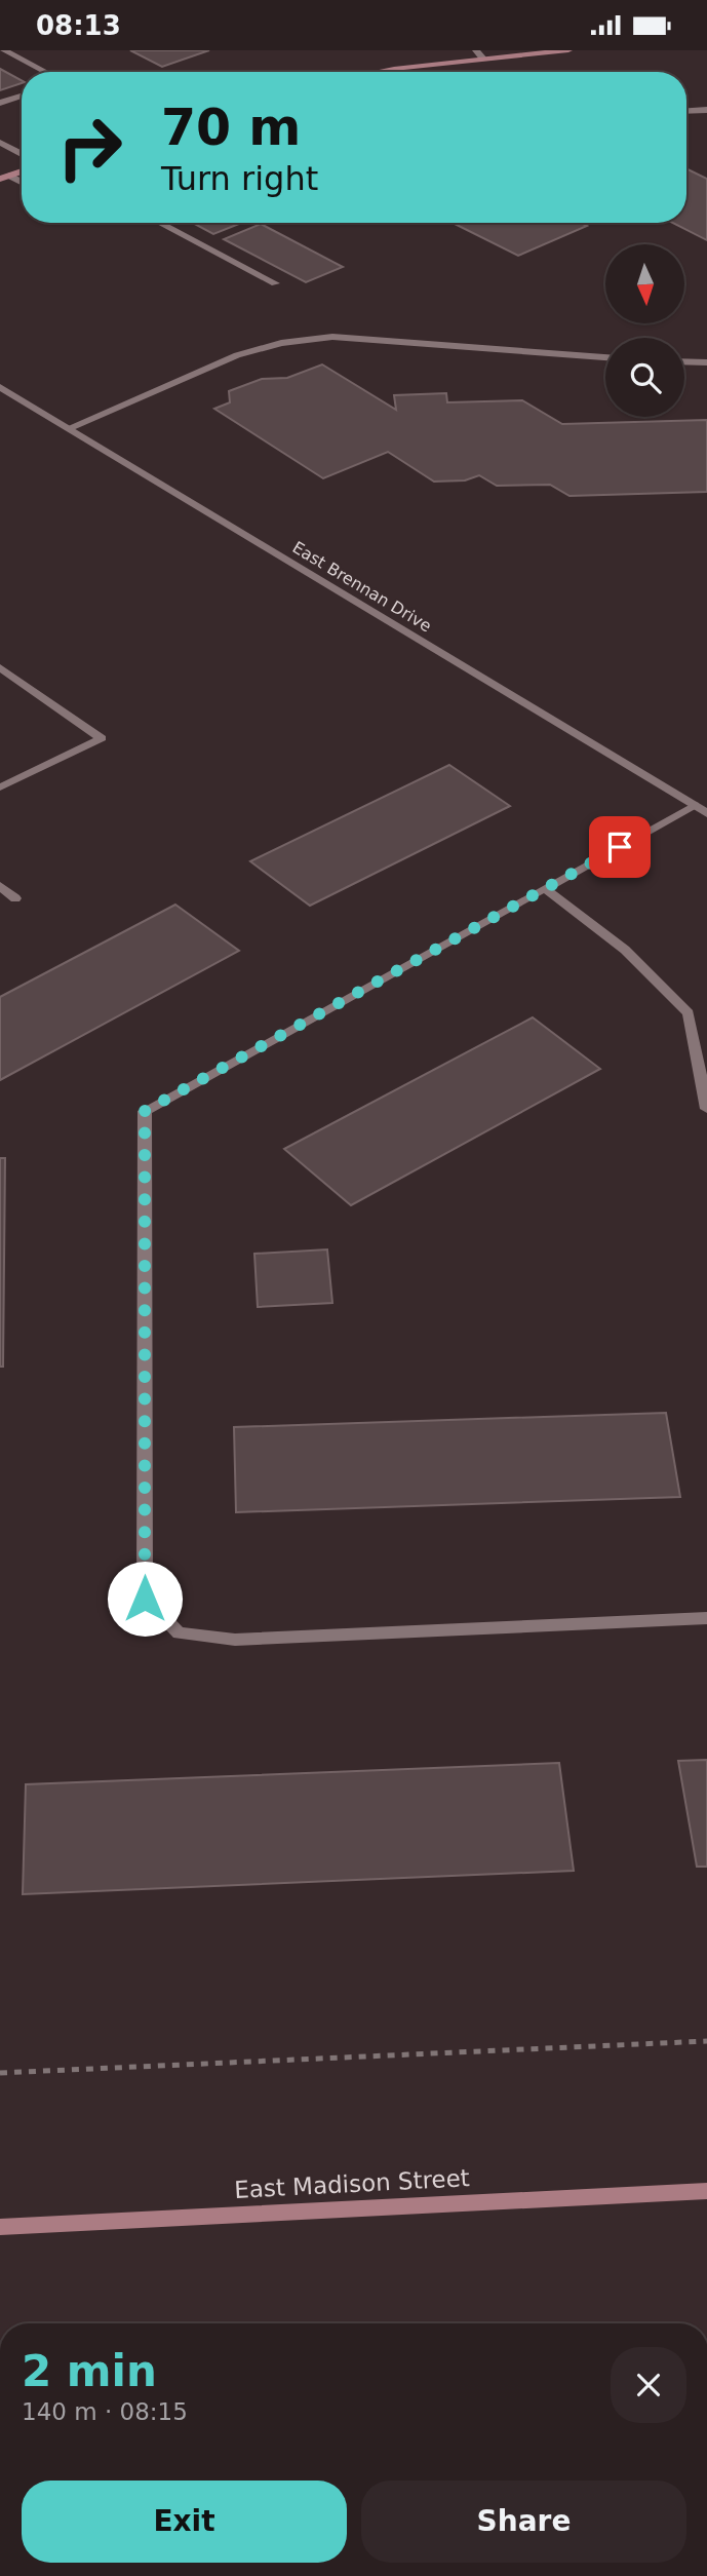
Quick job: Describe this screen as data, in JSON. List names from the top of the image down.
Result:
{
  "streets": {
    "main road": ["East Madison Street"],
    "street": ["East Brennan Drive"]
  },
  "north": "bottom",
  "page": {
    "status": "08:13",
    "turn": ["70 m", "Turn right"],
    "heading": ["2 min", "140 m · 08:15"],
    "buttons": ["Exit", "Share"]
  }
}
